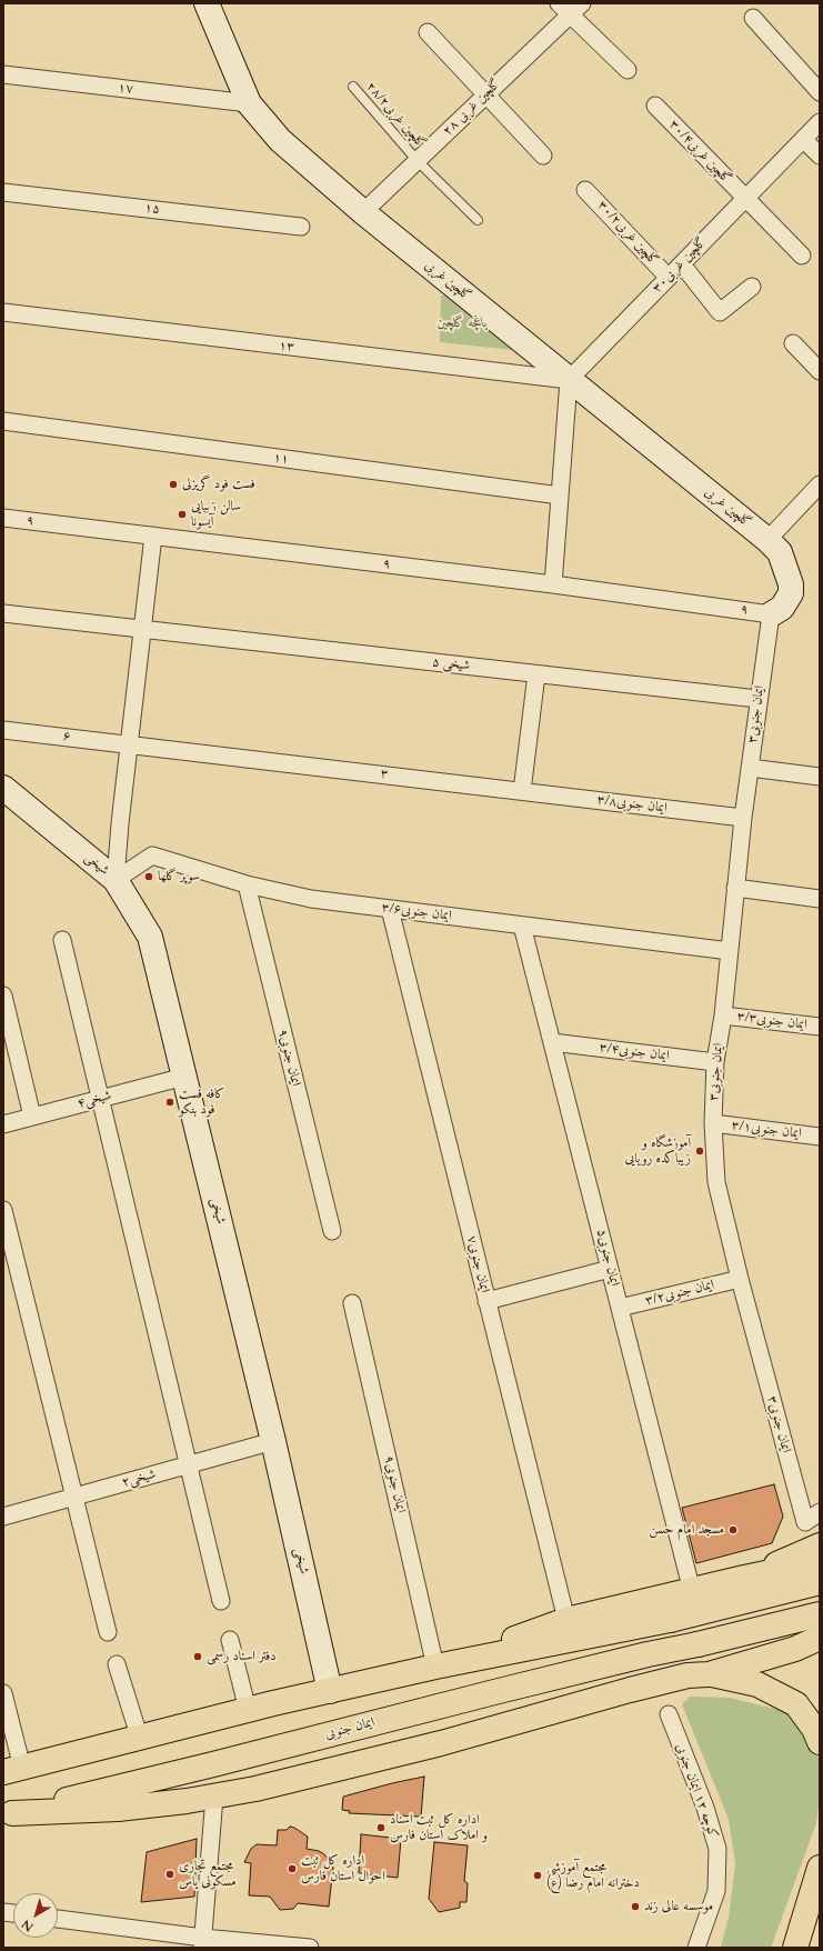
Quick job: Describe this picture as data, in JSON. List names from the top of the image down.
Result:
{
  "streets": {
    "main road": ["ایمان جنوبی"],
    "street": [
      "۱۷",
      "گلچین غربی ۲۸",
      "گلچین غربی۳۰/۴",
      "۱۵",
      "گلچین غربی۳۰/۲",
      "گلچین غربی۳۰",
      "گلچین غربی",
      "۱۳",
      "۱۱",
      "۹",
      "شیخی ۵",
      "ایمان جنوبی۳",
      "۶",
      "۳",
      "ایمان جنوبی۳/۸",
      "شیخی",
      "ایمان جنوبی۳/۶",
      "ایمان جنوبی۳/۳",
      "ایمان جنوبی۳/۴",
      "ایمان جنوبی۹",
      "شیخی۴",
      "ایمان جنوبی۳/۱",
      "ایمان جنوبی۵",
      "ایمان جنوبی۷",
      "ایمان جنوبی۳/۲",
      "شیخی۲",
      "کوچه ۱۲ ایمان جنوبی"
    ],
    "lane": ["گلچین غربی۲۸/۲"]
  },
  "crossings": [
    ["۱۷", "گلچین غربی"],
    ["گلچین غربی ۲۸", "گلچین غربی۲۸/۲"],
    ["گلچین غربی ۲۸", "گلچین غربی"],
    ["گلچین غربی۳۰/۴", "گلچین غربی۳۰"],
    ["گلچین غربی۳۰/۲", "گلچین غربی۳۰"],
    ["گلچین غربی۳۰", "گلچین غربی"],
    ["گلچین غربی۳۰", "۱۳"],
    ["گلچین غربی", "۱۳"],
    ["۹", "ایمان جنوبی۳"],
    ["شیخی ۵", "ایمان جنوبی۳"],
    ["ایمان جنوبی۳", "ایمان جنوبی۳/۸"],
    ["ایمان جنوبی۳", "ایمان جنوبی۳/۶"],
    ["ایمان جنوبی۳", "ایمان جنوبی۳/۳"],
    ["ایمان جنوبی۳", "ایمان جنوبی۳/۴"],
    ["ایمان جنوبی۳", "ایمان جنوبی۳/۱"],
    ["ایمان جنوبی۳", "ایمان جنوبی۳/۲"],
    ["۶", "۳"],
    ["۳", "ایمان جنوبی۳/۸"],
    ["شیخی", "ایمان جنوبی۳/۶"],
    ["شیخی", "شیخی۴"],
    ["شیخی", "شیخی۲"],
    ["ایمان جنوبی۳/۶", "ایمان جنوبی۹"],
    ["ایمان جنوبی۳/۶", "ایمان جنوبی۵"],
    ["ایمان جنوبی۳/۶", "ایمان جنوبی۷"],
    ["ایمان جنوبی۳/۴", "ایمان جنوبی۵"],
    ["ایمان جنوبی۵", "ایمان جنوبی۳/۲"]
  ],
  "parks": ["باغچه گلچین"],
  "places": [
    "فست فود گریزلی",
    "سالن زیبایی آیسونا",
    "سوپر گلها",
    "کافه فست فود بنکو",
    "آموزشگاه و زیباکده رویایی",
    "مسجد امام حسن",
    "دفتر اسناد رسمی",
    "اداره کل ثبت اسناد و املاک استان فارس",
    "اداره کل ثبت احوال استان فارس",
    "مجتمع تجاری مسکونی یاس",
    "مجتمع آموزشی دخترانه امام رضا (ع)",
    "موسسه عالی زند"
  ],
  "north": "bottom left"
}
